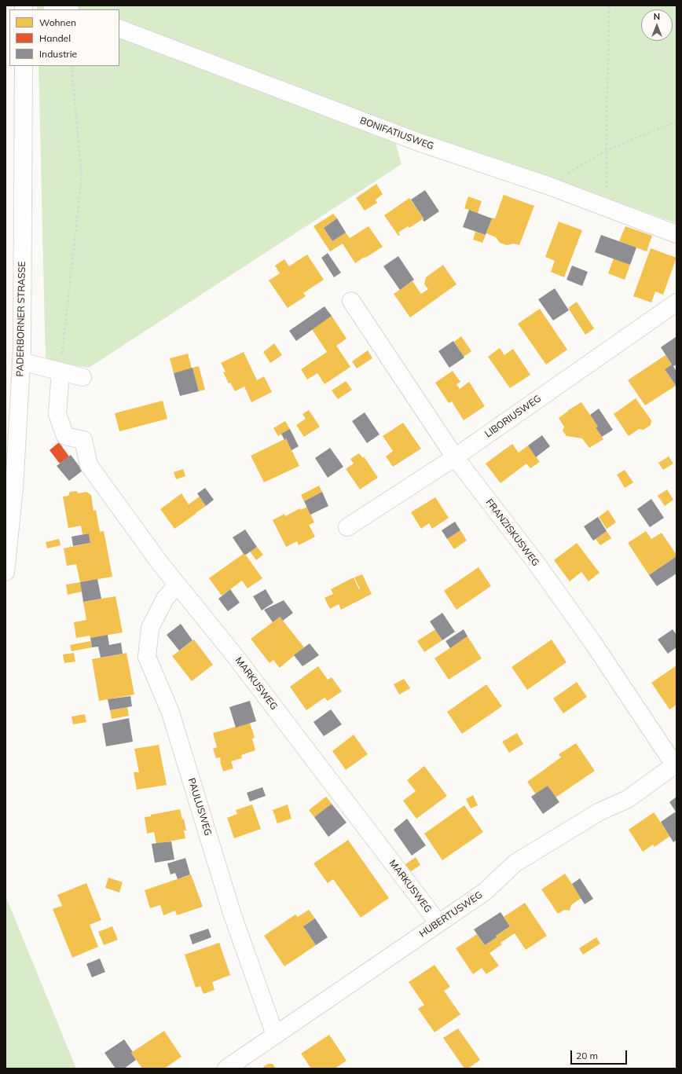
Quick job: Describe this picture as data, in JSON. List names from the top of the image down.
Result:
{
  "streets": {
    "street": [
      "BONIFATIUSWEG",
      "PADERBORNER STRASSE",
      "LIBORIUSWEG",
      "FRANZISKUSWEG",
      "MARKUSWEG",
      "PAULUSWEG",
      "HUBERTUSWEG"
    ]
  },
  "crossings": [
    ["LIBORIUSWEG", "FRANZISKUSWEG"],
    ["FRANZISKUSWEG", "HUBERTUSWEG"],
    ["MARKUSWEG", "PAULUSWEG"],
    ["MARKUSWEG", "HUBERTUSWEG"],
    ["PAULUSWEG", "HUBERTUSWEG"]
  ],
  "legend": ["Wohnen", "Handel", "Industrie"],
  "scale_bar": "20 m",
  "north": "top"
}
